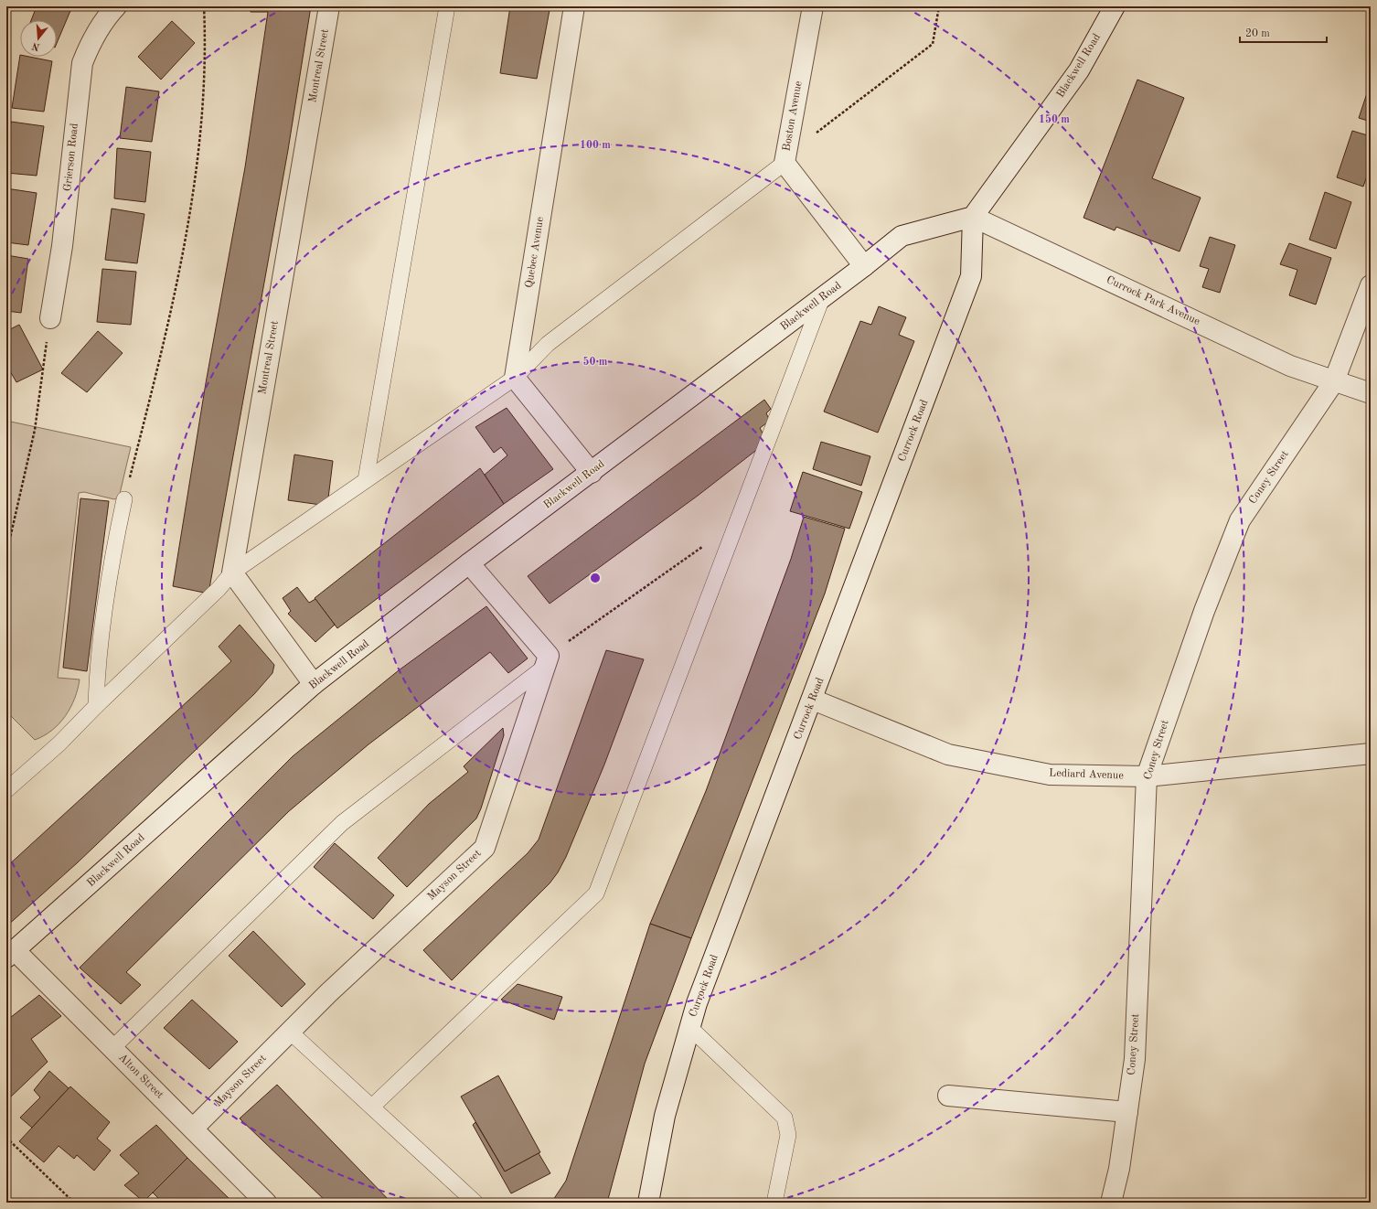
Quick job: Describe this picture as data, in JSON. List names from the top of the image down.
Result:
{
  "streets": {
    "street": [
      "Montreal Street",
      "Blackwell Road",
      "Boston Avenue",
      "Grierson Road",
      "Quebec Avenue",
      "Currock Park Avenue",
      "Currock Road",
      "Coney Street",
      "Lediard Avenue",
      "Mayson Street",
      "Alton Street"
    ]
  },
  "crossings": [
    ["Blackwell Road", "Boston Avenue"],
    ["Blackwell Road", "Currock Park Avenue"],
    ["Blackwell Road", "Currock Road"],
    ["Blackwell Road", "Alton Street"],
    ["Currock Park Avenue", "Currock Road"],
    ["Currock Park Avenue", "Coney Street"],
    ["Currock Road", "Lediard Avenue"],
    ["Coney Street", "Lediard Avenue"],
    ["Mayson Street", "Alton Street"]
  ],
  "scale_bar": "20 m",
  "north": "bottom",
  "rings": ["150 m", "100 m", "50 m"]
}
